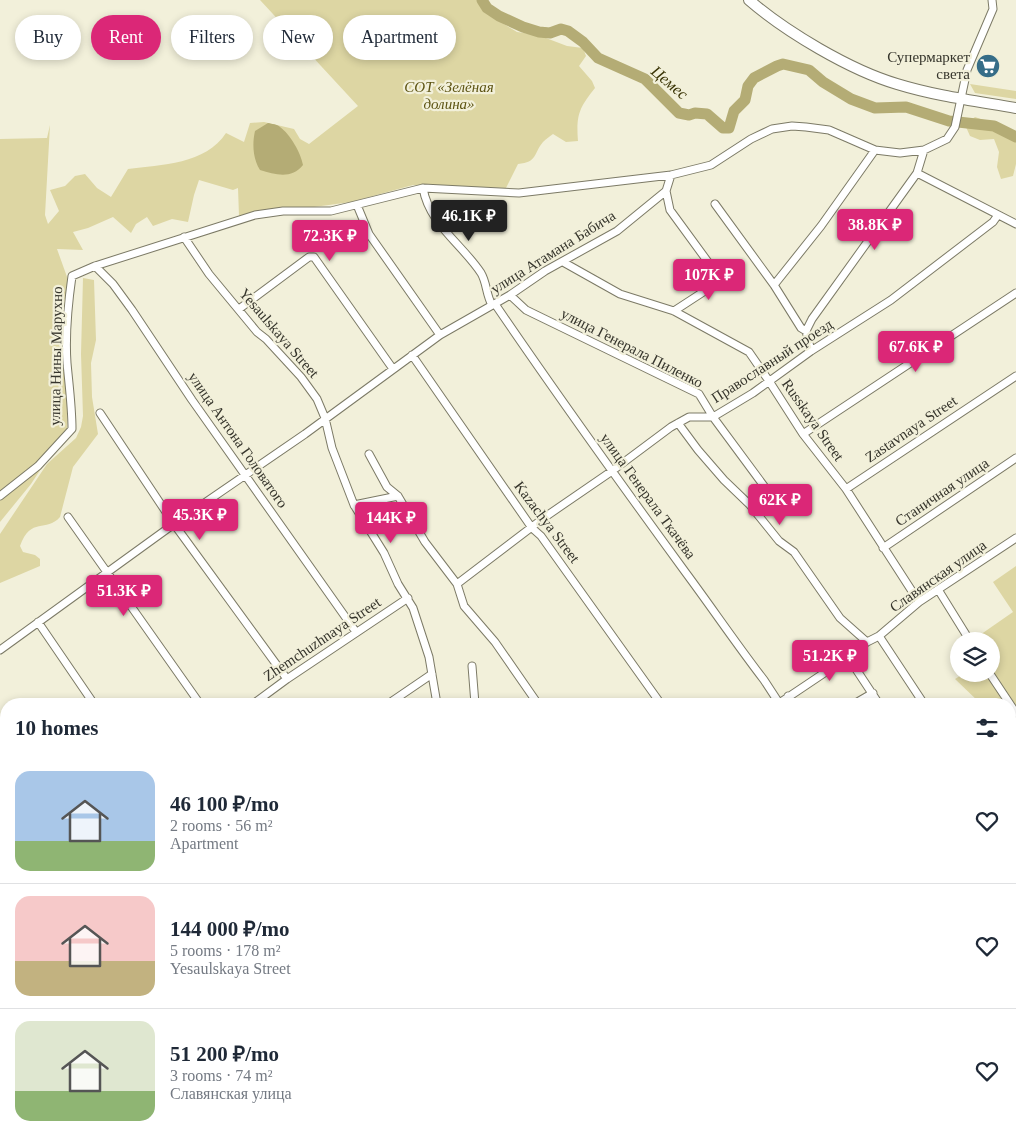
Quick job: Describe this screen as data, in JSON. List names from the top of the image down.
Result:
{
  "streets": {
    "street": [
      "улица Атамана Бабича",
      "Yesaulskaya Street",
      "улица Генерала Пиленко",
      "улица Нины Марухно",
      "Православный проезд",
      "Russkaya Street",
      "Zastavnaya Street",
      "улица Антона Головатого",
      "Станичная улица",
      "улица Генерала Ткачёва",
      "Kazachya Street",
      "Славянская улица",
      "Zhemchuzhnaya Street"
    ]
  },
  "crossings": [
    ["улица Атамана Бабича", "Yesaulskaya Street"],
    ["улица Атамана Бабича", "улица Генерала Пиленко"],
    ["улица Атамана Бабича", "Russkaya Street"],
    ["улица Атамана Бабича", "улица Антона Головатого"],
    ["улица Атамана Бабича", "улица Генерала Ткачёва"],
    ["улица Атамана Бабича", "Kazachya Street"],
    ["Yesaulskaya Street", "Zhemchuzhnaya Street"],
    ["улица Генерала Пиленко", "Православный проезд"],
    ["улица Нины Марухно", "улица Антона Головатого"],
    ["Православный проезд", "Russkaya Street"],
    ["Православный проезд", "улица Генерала Ткачёва"],
    ["Православный проезд", "Kazachya Street"],
    ["Russkaya Street", "Zastavnaya Street"],
    ["Russkaya Street", "Станичная улица"],
    ["Russkaya Street", "Славянская улица"],
    ["улица Антона Головатого", "Zhemchuzhnaya Street"]
  ],
  "water": ["Цемес"],
  "parks": ["СОТ «Зелёная долина»"],
  "places": {
    "supermarket": ["Супермаркет света"]
  },
  "page": {
    "chip": [
      "Buy",
      "Rent",
      "Filters",
      "New",
      "Apartment"
    ],
    "price": [
      "46.1K ₽",
      "38.8K ₽",
      "72.3K ₽",
      "107K ₽",
      "67.6K ₽",
      "62K ₽",
      "45.3K ₽",
      "144K ₽",
      "51.3K ₽",
      "51.2K ₽"
    ],
    "heading": "10 homes",
    "list": [
      {
        "name": "46 100 ₽/mo",
        "note": "2 rooms · 56 m² · Apartment"
      },
      {
        "name": "144 000 ₽/mo",
        "note": "5 rooms · 178 m² · Yesaulskaya Street"
      },
      {
        "name": "51 200 ₽/mo",
        "note": "3 rooms · 74 m² · Славянская улица"
      }
    ]
  }
}
